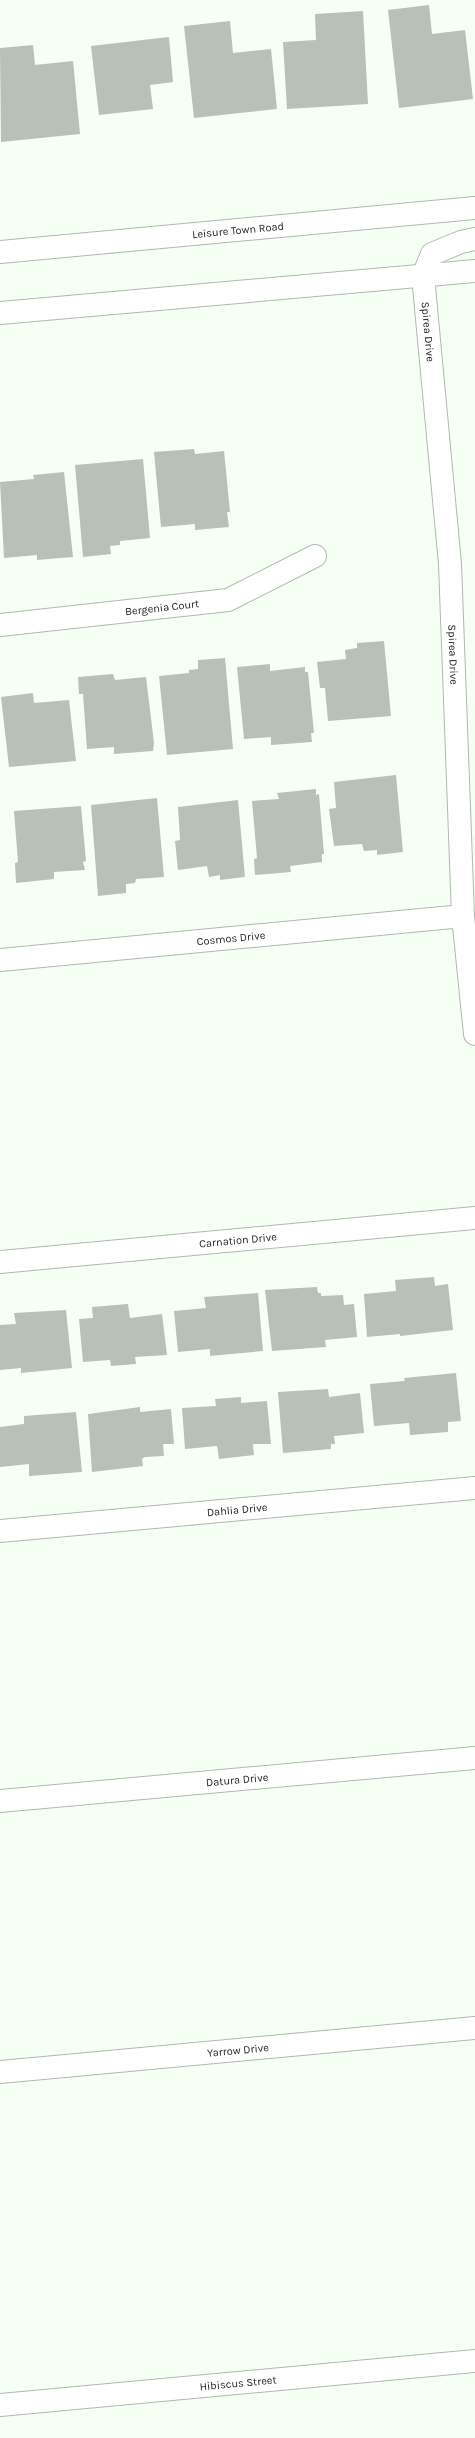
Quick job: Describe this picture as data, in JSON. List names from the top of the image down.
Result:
{
  "streets": {
    "street": [
      "Leisure Town Road",
      "Spirea Drive",
      "Bergenia Court",
      "Cosmos Drive",
      "Carnation Drive",
      "Dahlia Drive",
      "Datura Drive",
      "Yarrow Drive",
      "Hibiscus Street"
    ]
  },
  "crossings": [
    ["Spirea Drive", "Cosmos Drive"]
  ]
}
